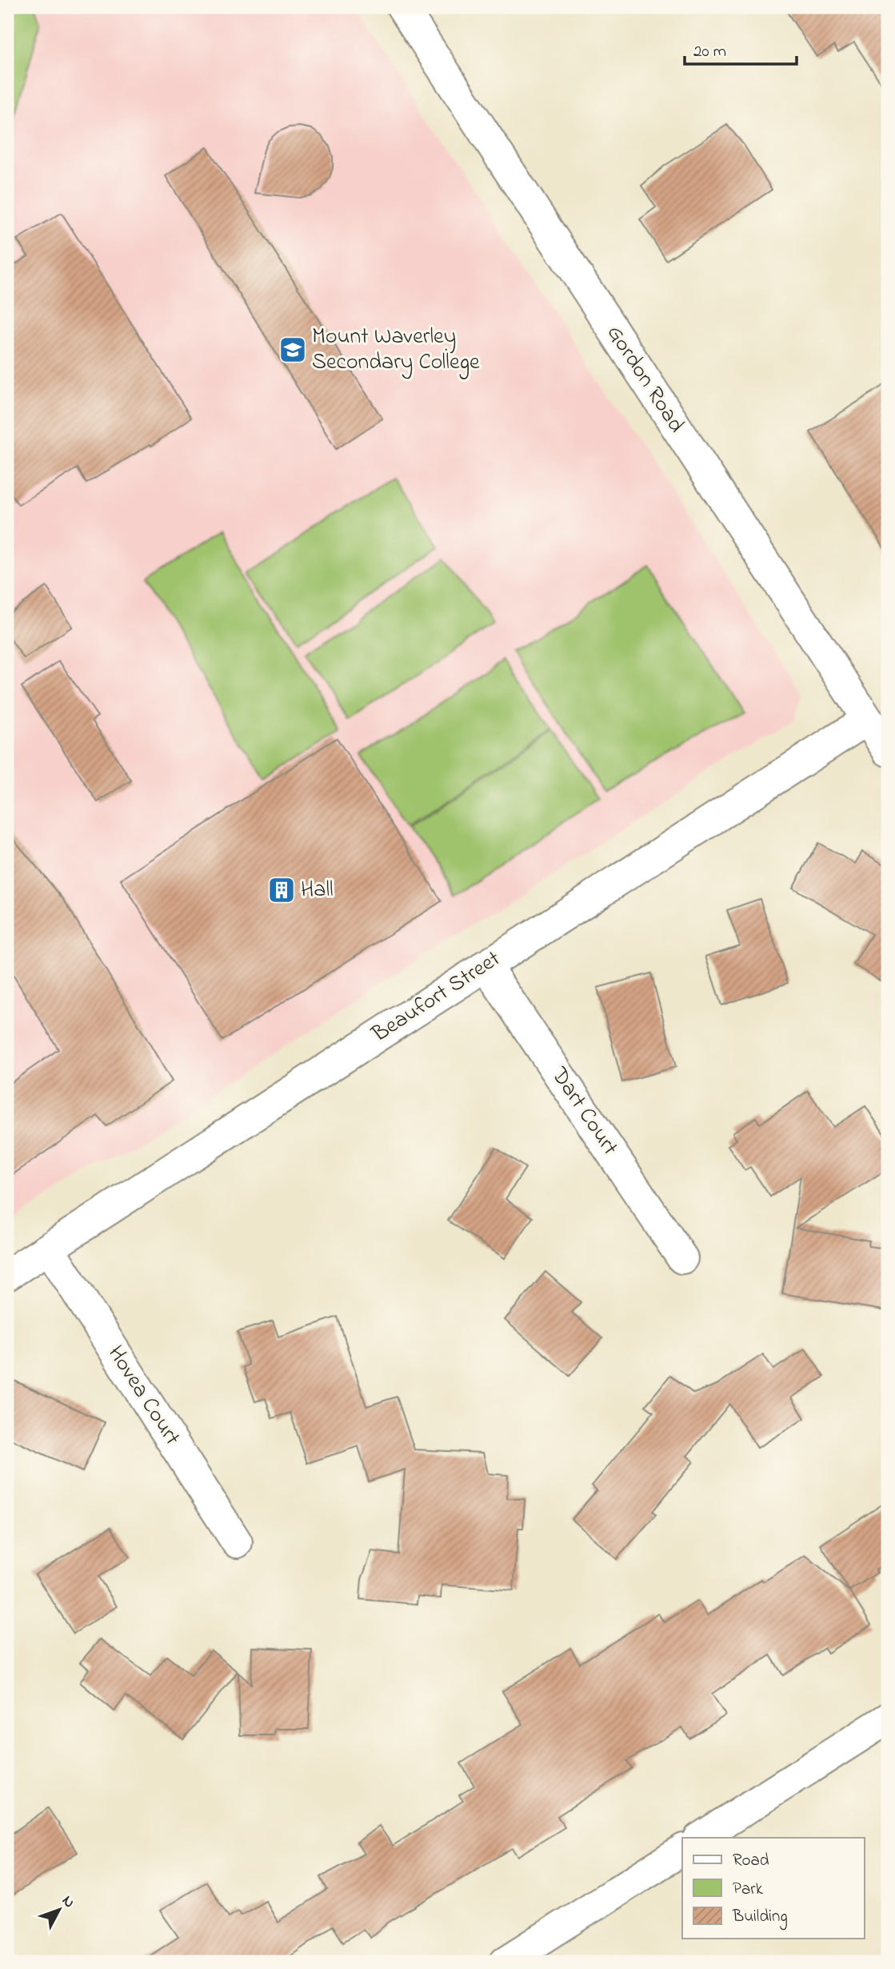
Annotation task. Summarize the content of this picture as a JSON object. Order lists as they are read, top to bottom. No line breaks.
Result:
{"streets":{"street":["Gordon Road","Beaufort Street","Dart Court","Hovea Court"]},"crossings":[["Gordon Road","Beaufort Street"],["Beaufort Street","Dart Court"],["Beaufort Street","Hovea Court"]],"places":{"school or university":["Mount Waverley Secondary College"],"building":["Hall"]},"legend":["Road","Park","Building"],"scale_bar":"20 m","north":"top right"}
